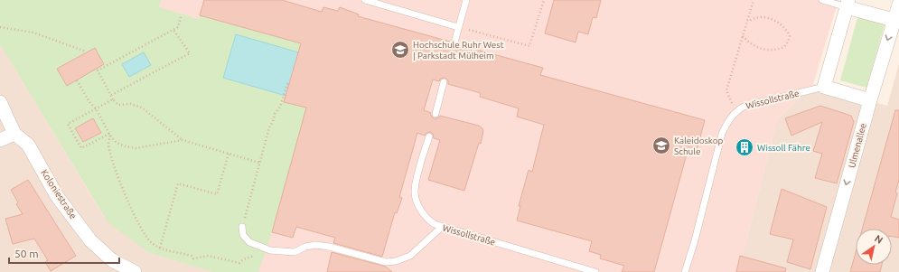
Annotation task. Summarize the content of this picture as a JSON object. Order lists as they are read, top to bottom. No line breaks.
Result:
{"streets":{"street":["Wissollstraße","Ulmenallee","Koloniestraße"]},"crossings":[["Wissollstraße","Ulmenallee"]],"places":{"school or university":["Hochschule Ruhr West | Parkstadt Mülheim","Kaleidoskop Schule"],"building":["Wissoll Fähre"]},"scale_bar":"50 m","north":"top right"}
